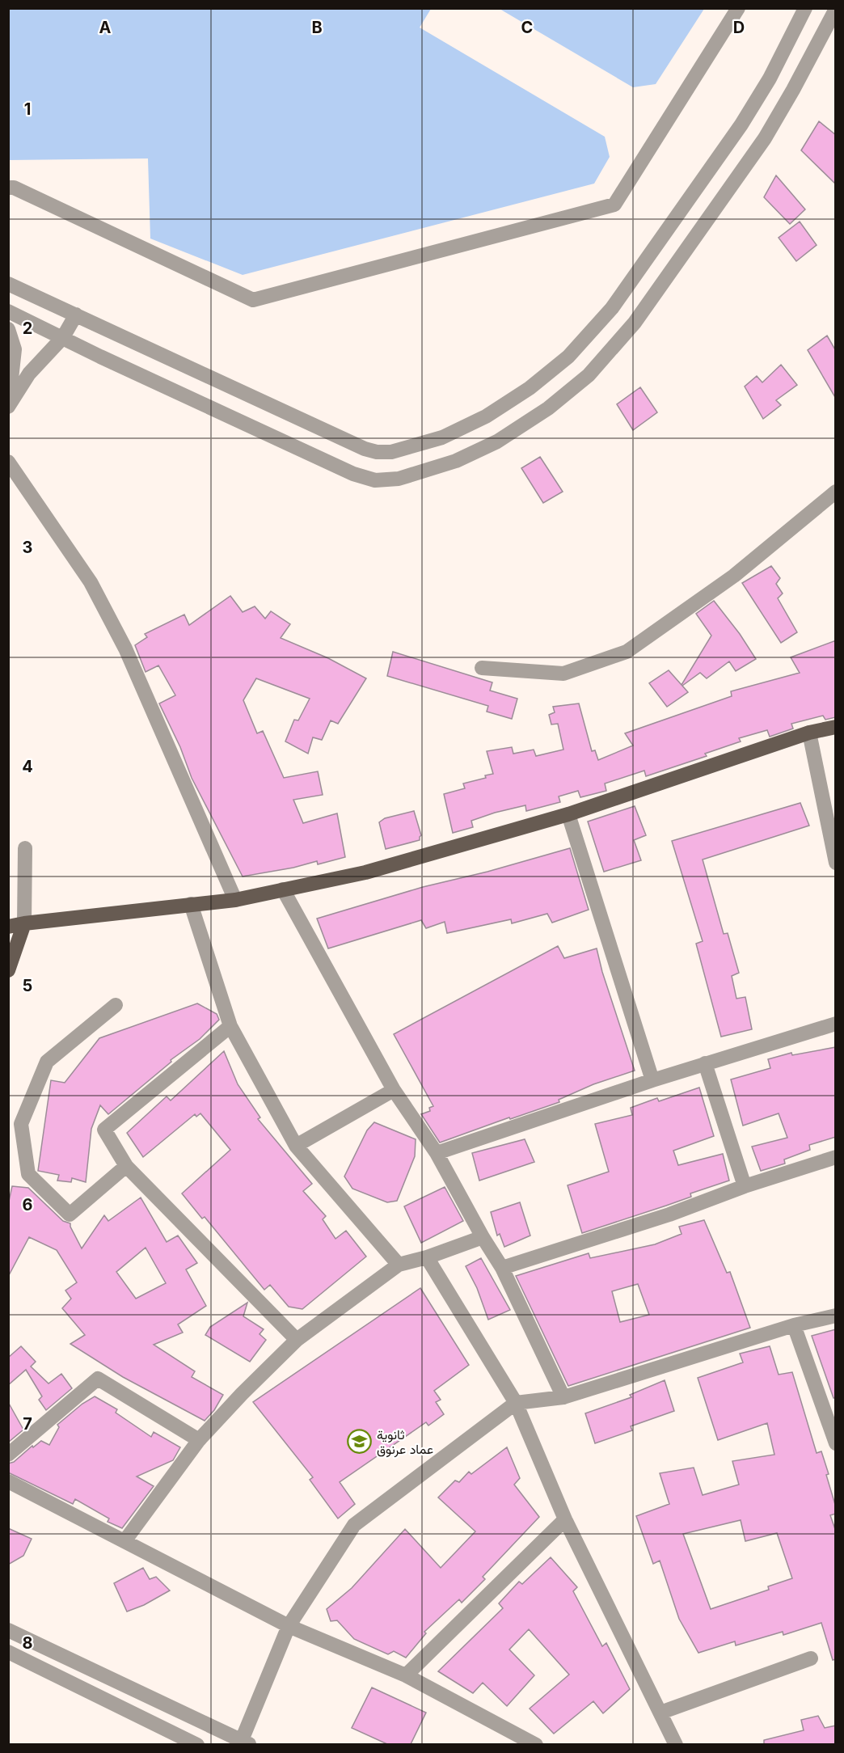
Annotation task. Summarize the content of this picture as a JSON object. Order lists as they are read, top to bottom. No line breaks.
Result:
{"places":{"school or university":["ثانوية عماد عرنوق"]},"grid":{"columns":["A","B","C","D"],"rows":["1","2","3","4","5","6","7","8"]}}
